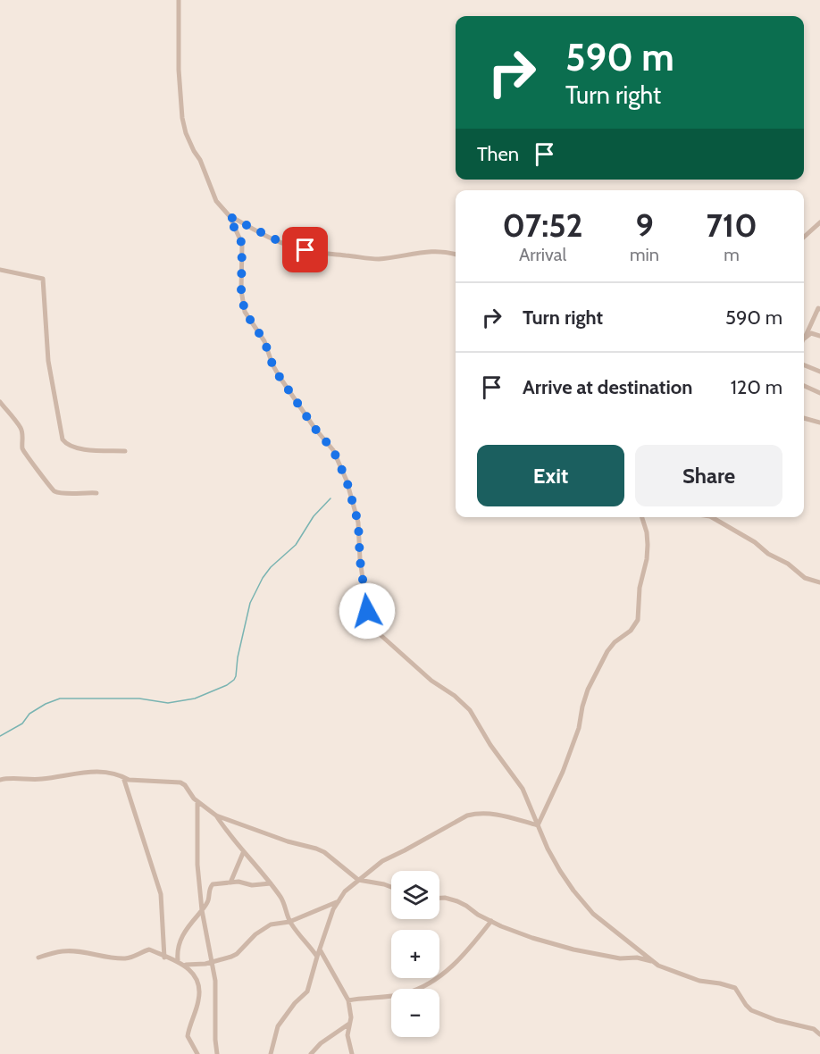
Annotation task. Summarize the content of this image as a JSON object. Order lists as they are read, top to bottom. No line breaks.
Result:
{"page":{"turn":["590 m","Turn right"],"then":"Then","eta":["07:52","Arrival","9","min","710","m"],"list":[{"name":"Turn right","value":"590 m"},{"name":"Arrive at destination","value":"120 m"}],"buttons":["Exit","Share"],"map_buttons":["+","−"]}}
